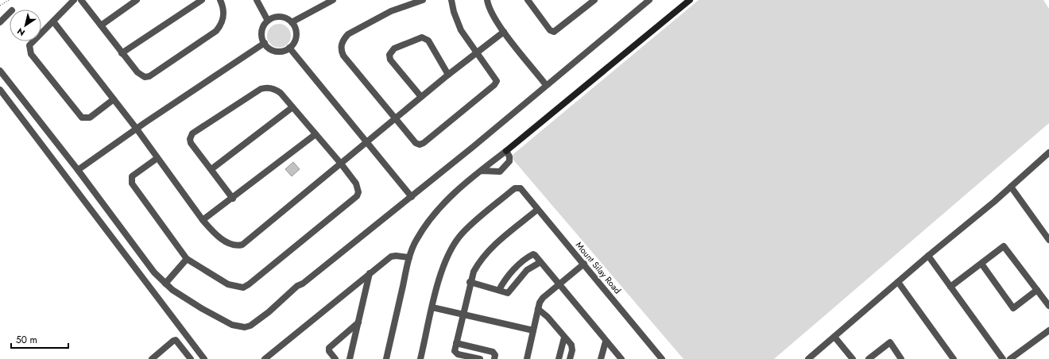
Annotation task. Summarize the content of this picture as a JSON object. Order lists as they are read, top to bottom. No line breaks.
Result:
{"streets":{"street":["Mount Silay Road"]},"scale_bar":"50 m","north":"bottom left"}
